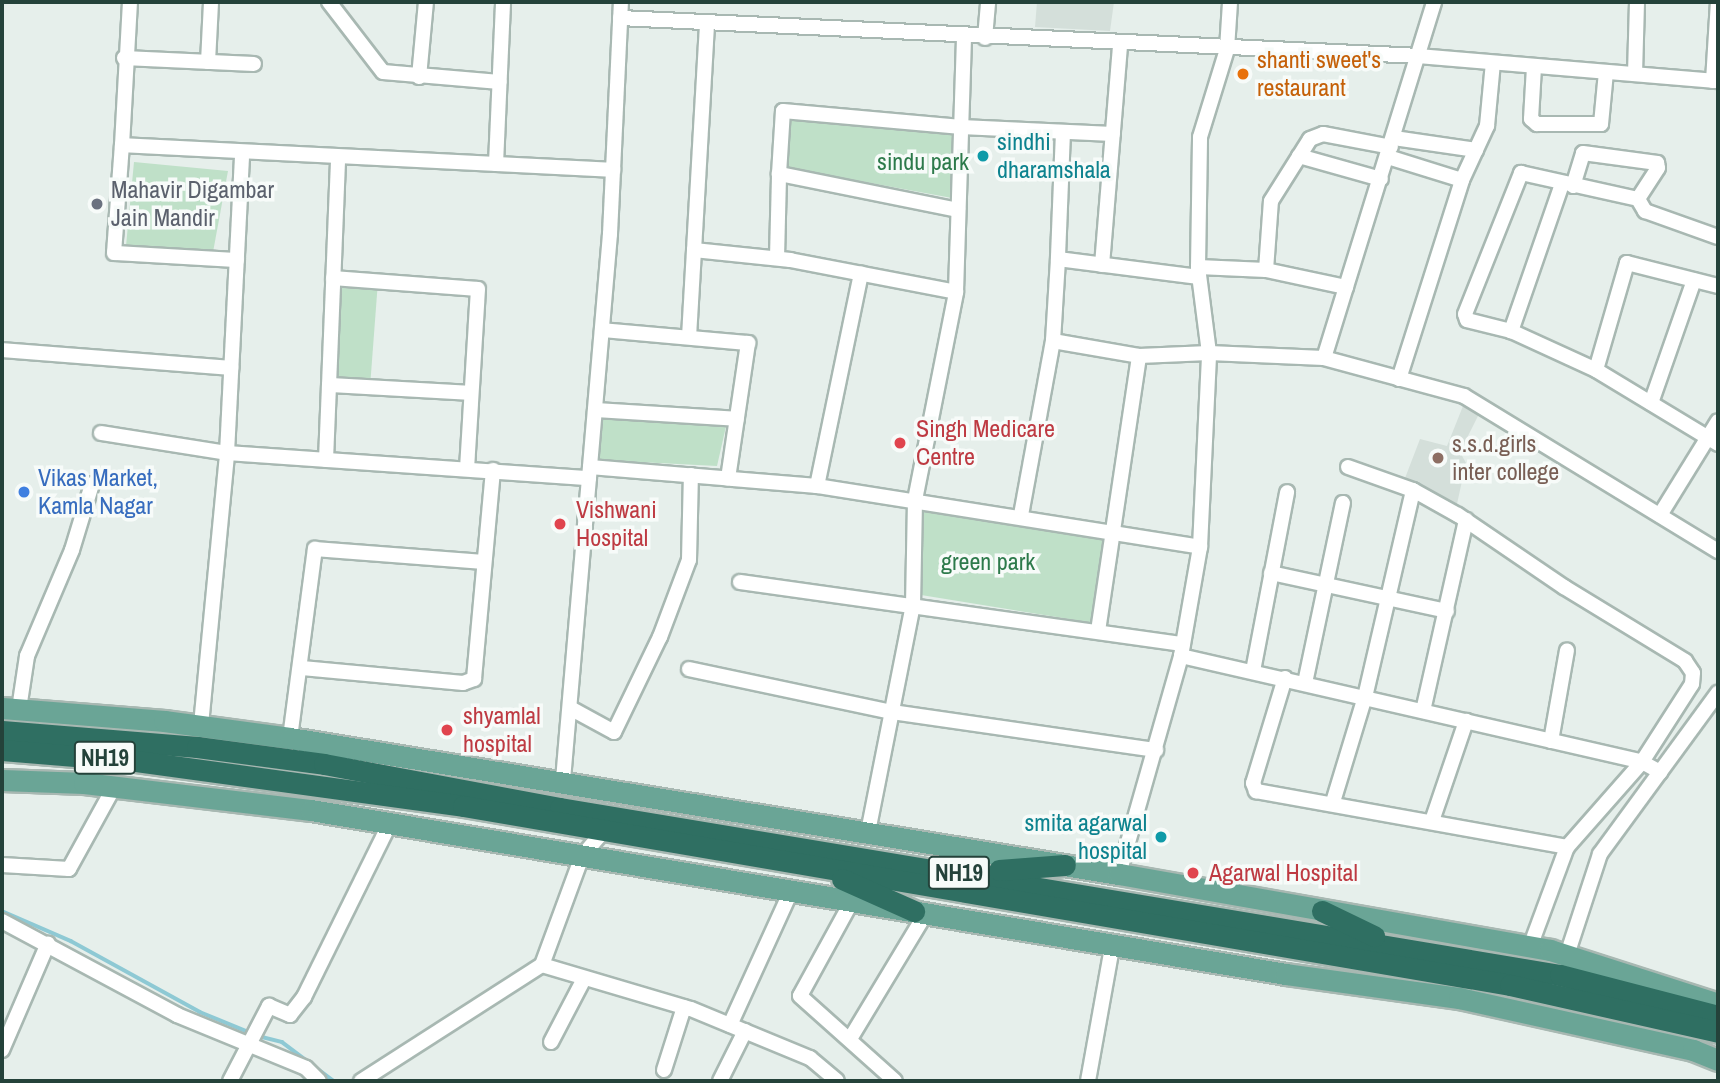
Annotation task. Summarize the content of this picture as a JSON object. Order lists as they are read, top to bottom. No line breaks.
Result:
{"streets":{"highway":["NH19"]},"parks":["sindu park","green park"],"places":["shanti sweet's restaurant","sindhi dharamshala","Mahavir Digambar Jain Mandir","Singh Medicare Centre","s.s.d.girls inter college","Vikas Market, Kamla Nagar","Vishwani Hospital","shyamlal hospital","smita agarwal hospital","Agarwal Hospital"]}
